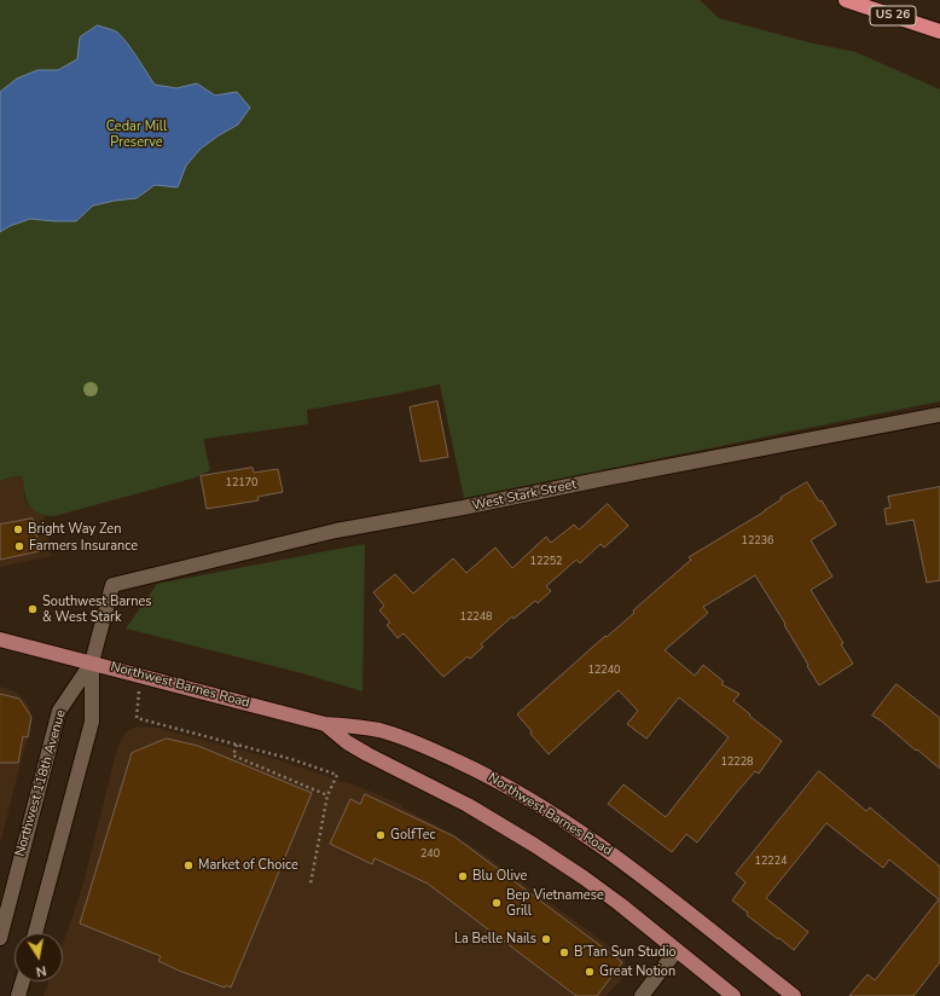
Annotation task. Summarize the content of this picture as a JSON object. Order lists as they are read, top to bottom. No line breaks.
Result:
{"streets":{"highway":["US 26"],"main road":["Northwest Barnes Road"],"street":["West Stark Street","Northwest 118th Avenue"]},"crossings":[["West Stark Street","Northwest Barnes Road"],["West Stark Street","Northwest 118th Avenue"],["Northwest Barnes Road","Northwest 118th Avenue"]],"parks":["Cedar Mill Preserve"],"places":["Bright Way Zen","Farmers Insurance","Southwest Barnes & West Stark","GolfTec","Market of Choice","Blu Olive","Bep Vietnamese Grill","La Belle Nails","B’Tan Sun Studio","Great Notion"],"house_numbers":["12170","12236","12252","12248","12240","12228","240","12224"],"north":"bottom"}
